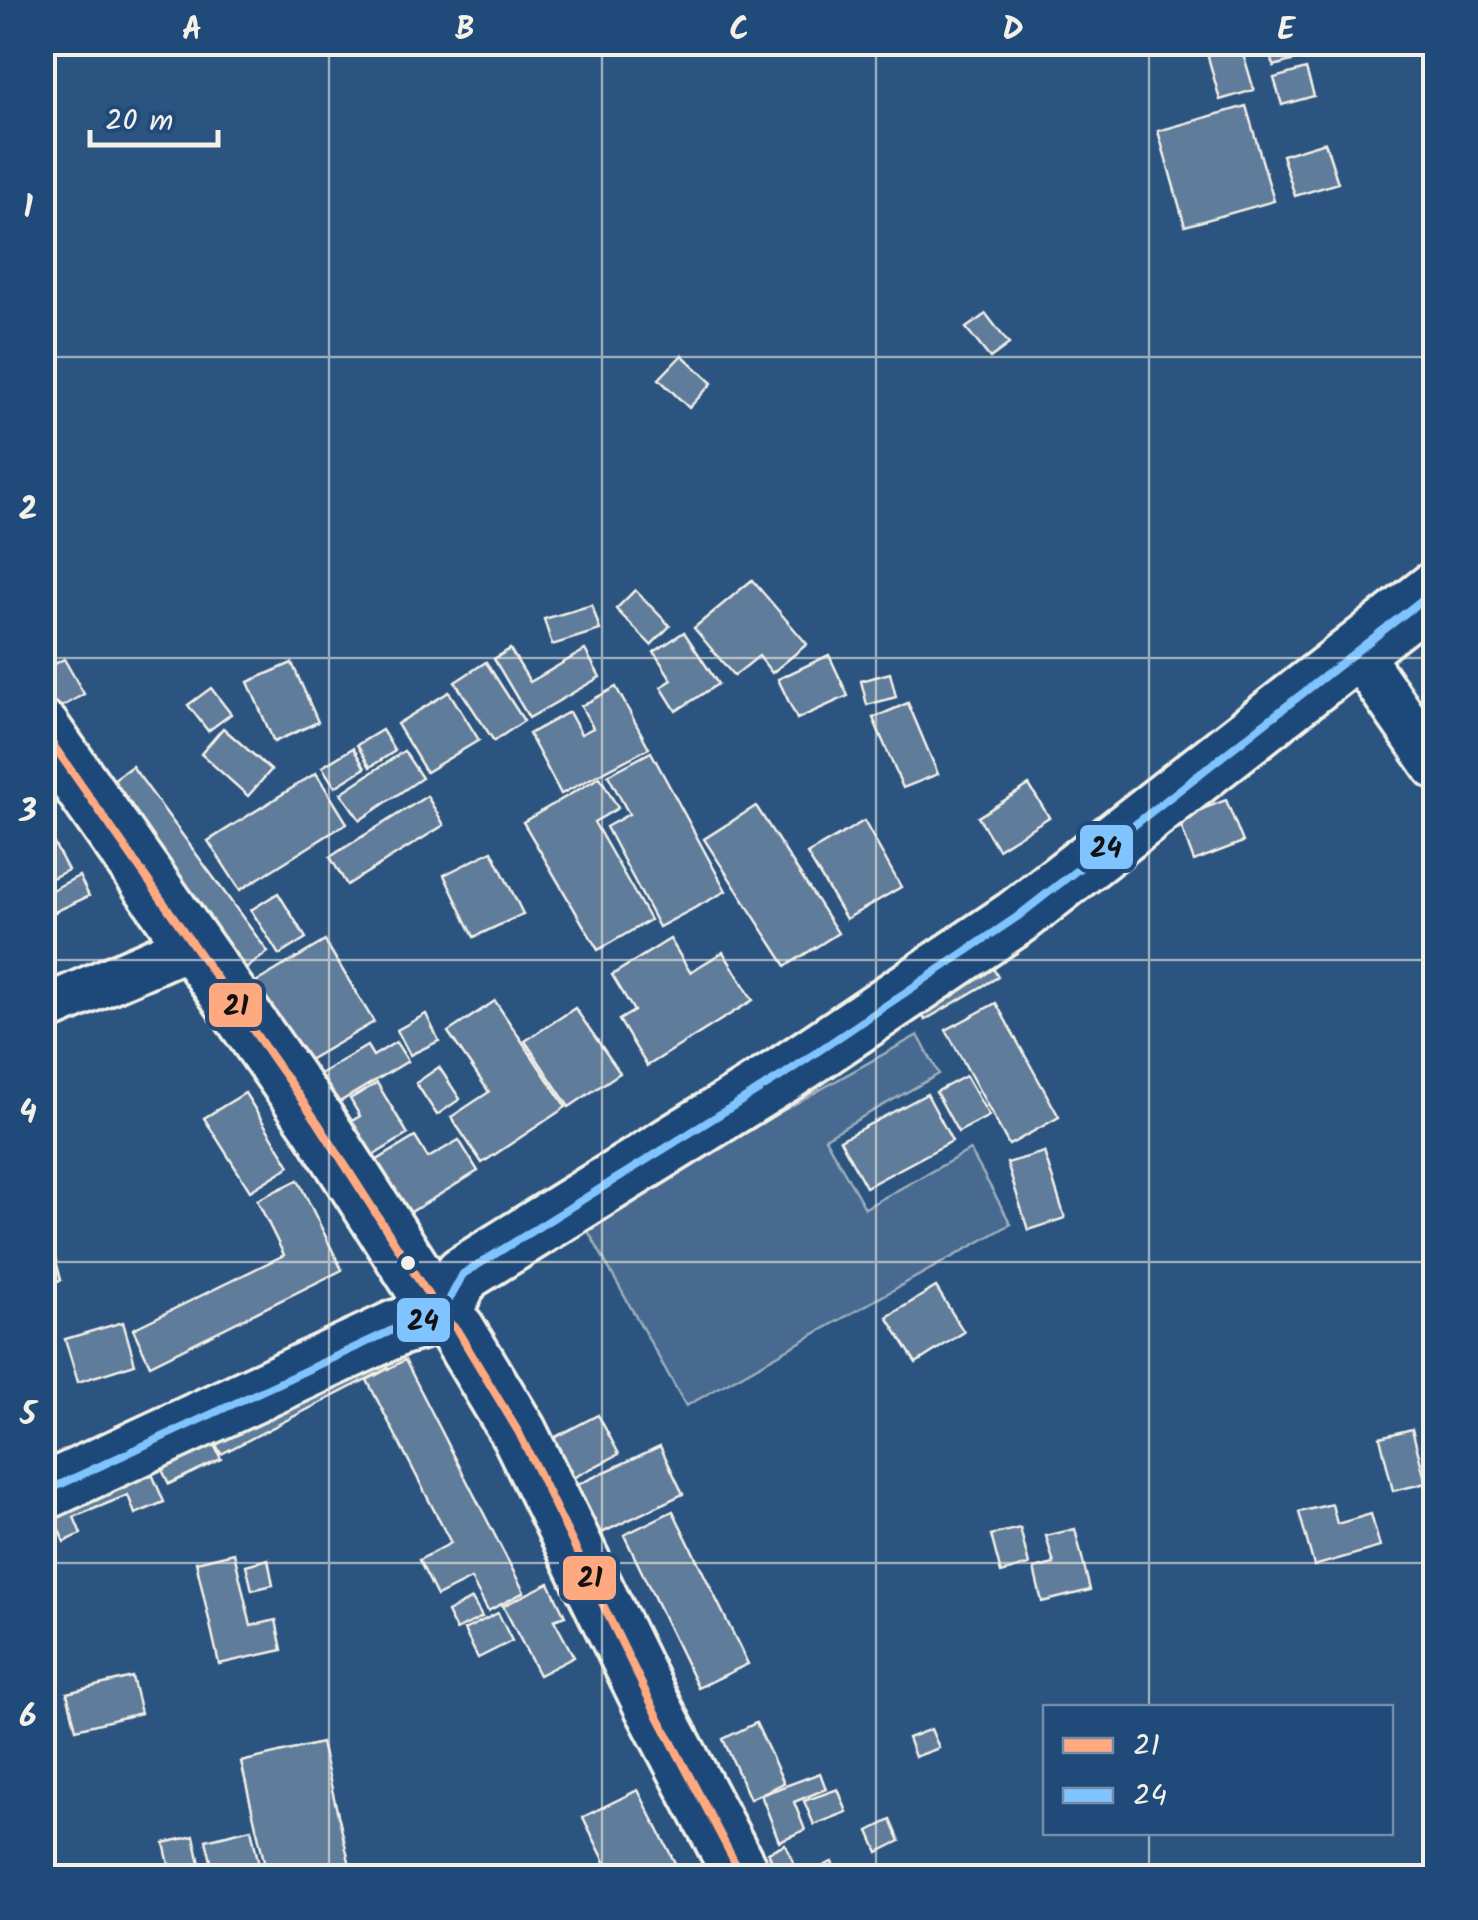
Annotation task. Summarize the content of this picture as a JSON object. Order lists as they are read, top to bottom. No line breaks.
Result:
{"lines":["transit line 24","transit line 21"],"legend":["21","24"],"scale_bar":"20 m","grid":{"columns":["A","B","C","D","E"],"rows":["1","2","3","4","5","6"]}}
